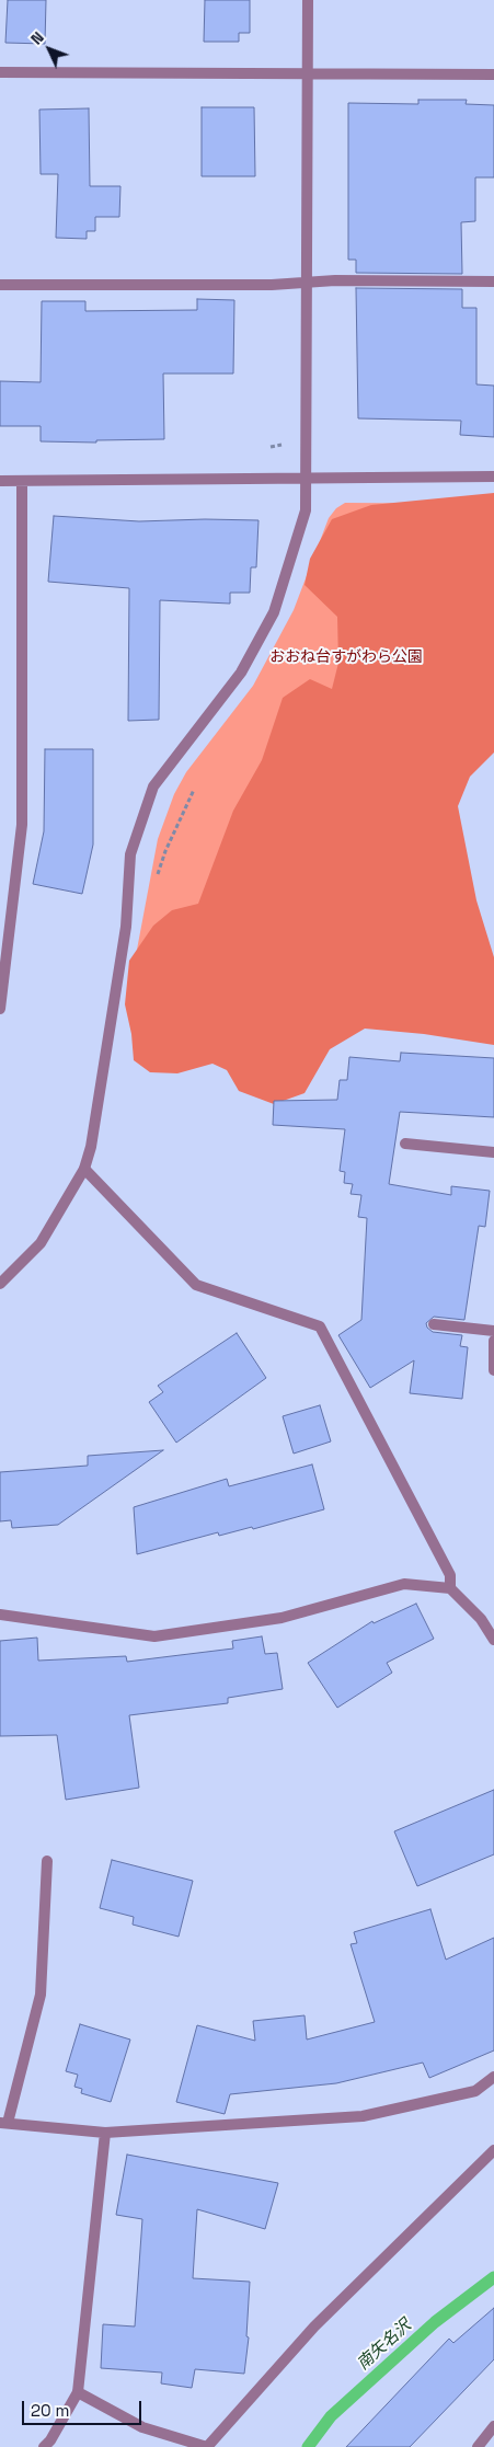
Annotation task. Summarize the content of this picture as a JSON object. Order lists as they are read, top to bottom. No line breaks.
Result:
{"water":["南矢名沢"],"parks":["おおね台すがわら公園"],"scale_bar":"20 m","north":"top left"}
